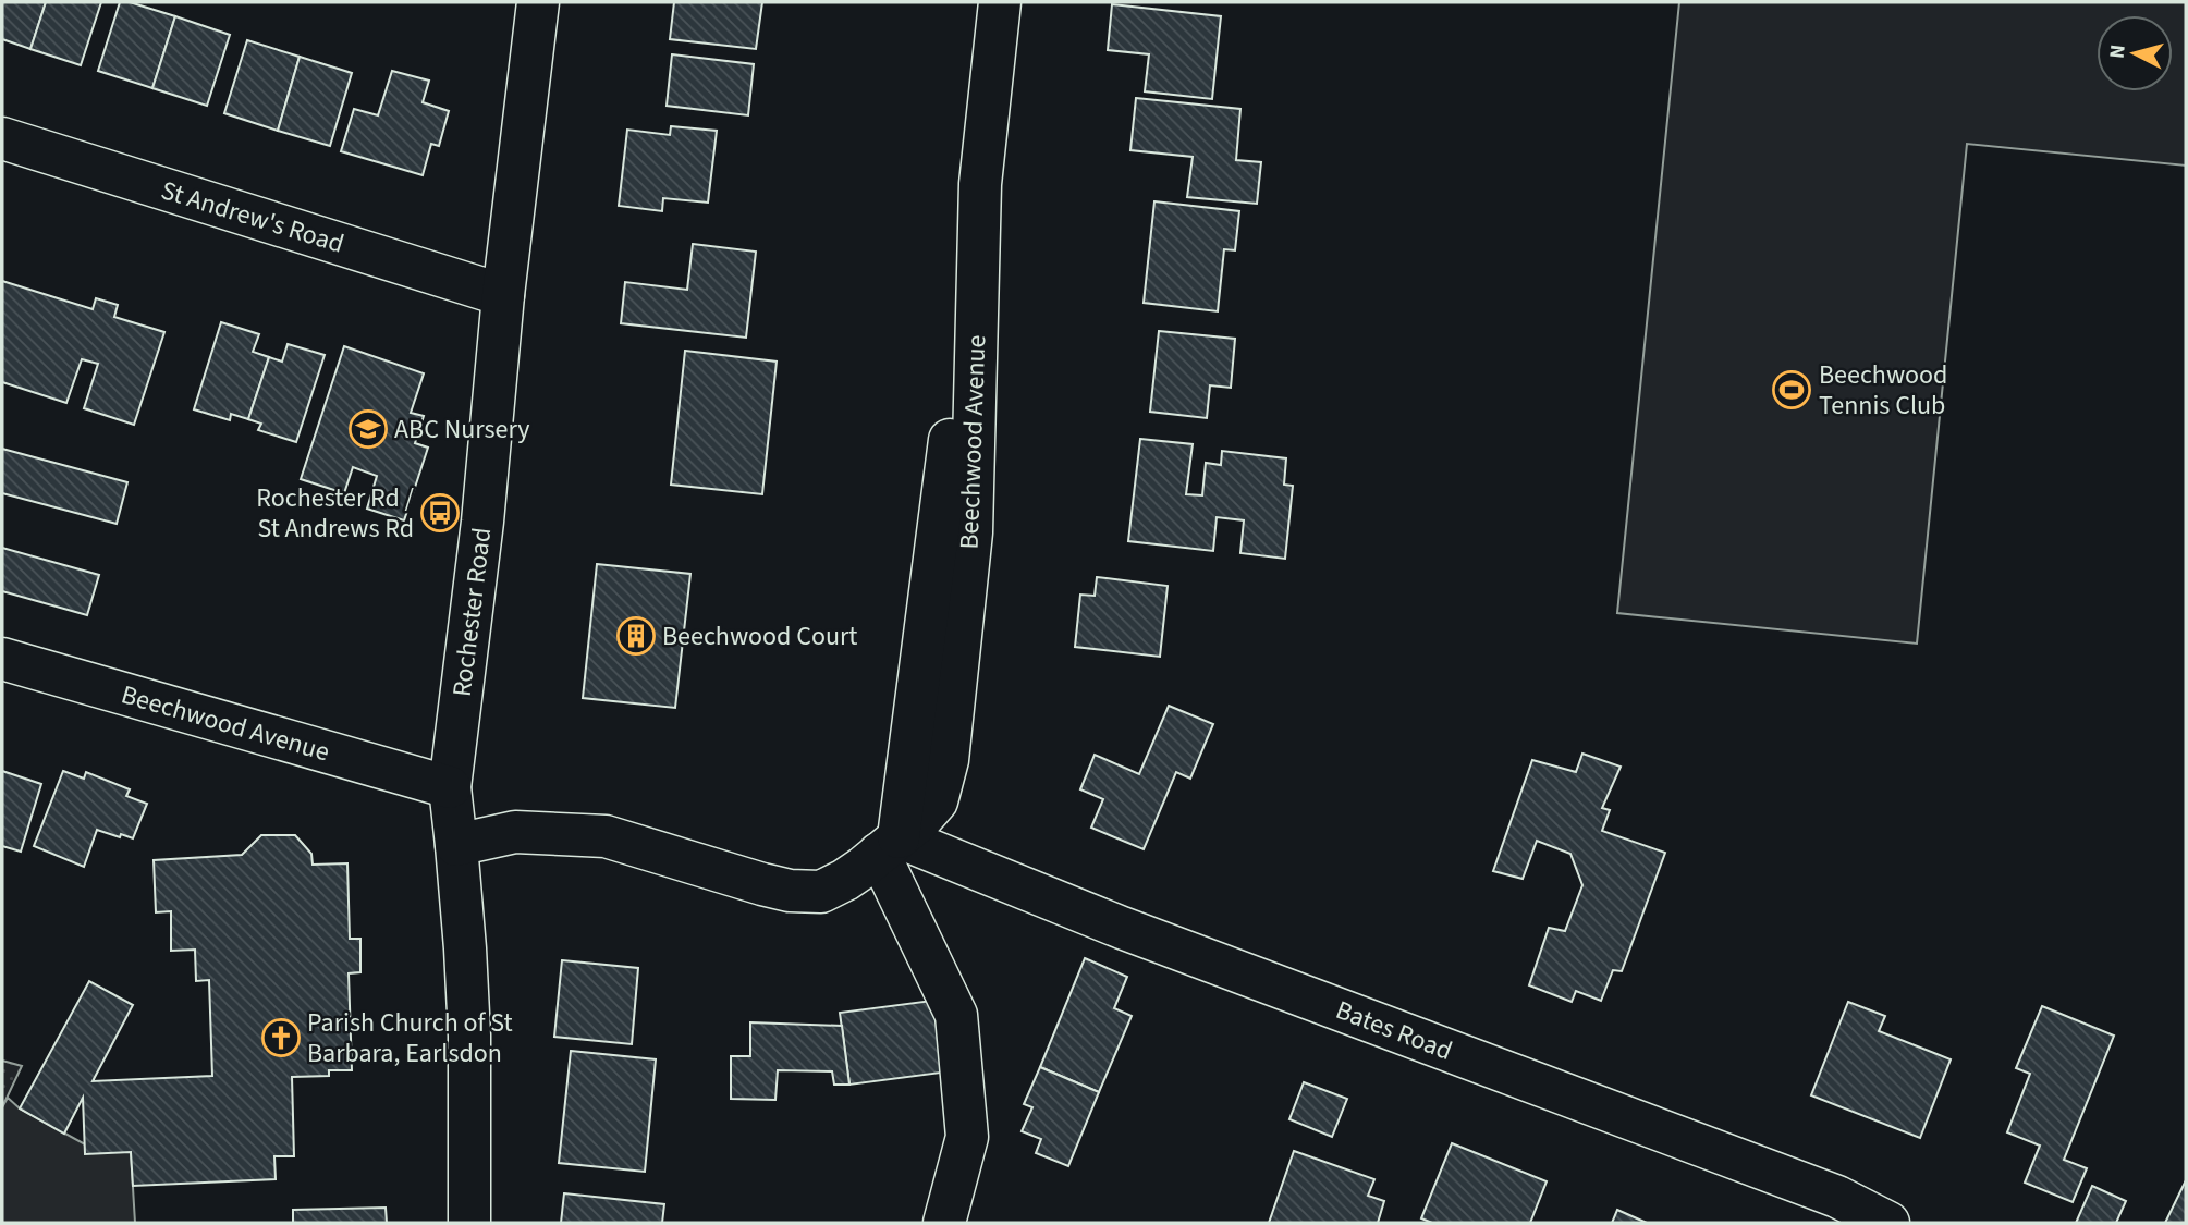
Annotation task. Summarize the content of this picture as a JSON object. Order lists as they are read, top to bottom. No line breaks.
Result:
{"streets":{"street":["St Andrew's Road","Beechwood Avenue","Rochester Road","Bates Road"]},"crossings":[["St Andrew's Road","Rochester Road"],["Beechwood Avenue","Rochester Road"]],"places":{"sports":["Beechwood Tennis Club"],"school or university":["ABC Nursery"],"bus stop":["Rochester Rd / St Andrews Rd"],"building":["Beechwood Court"],"church":["Parish Church of St Barbara, Earlsdon"]},"north":"left"}
